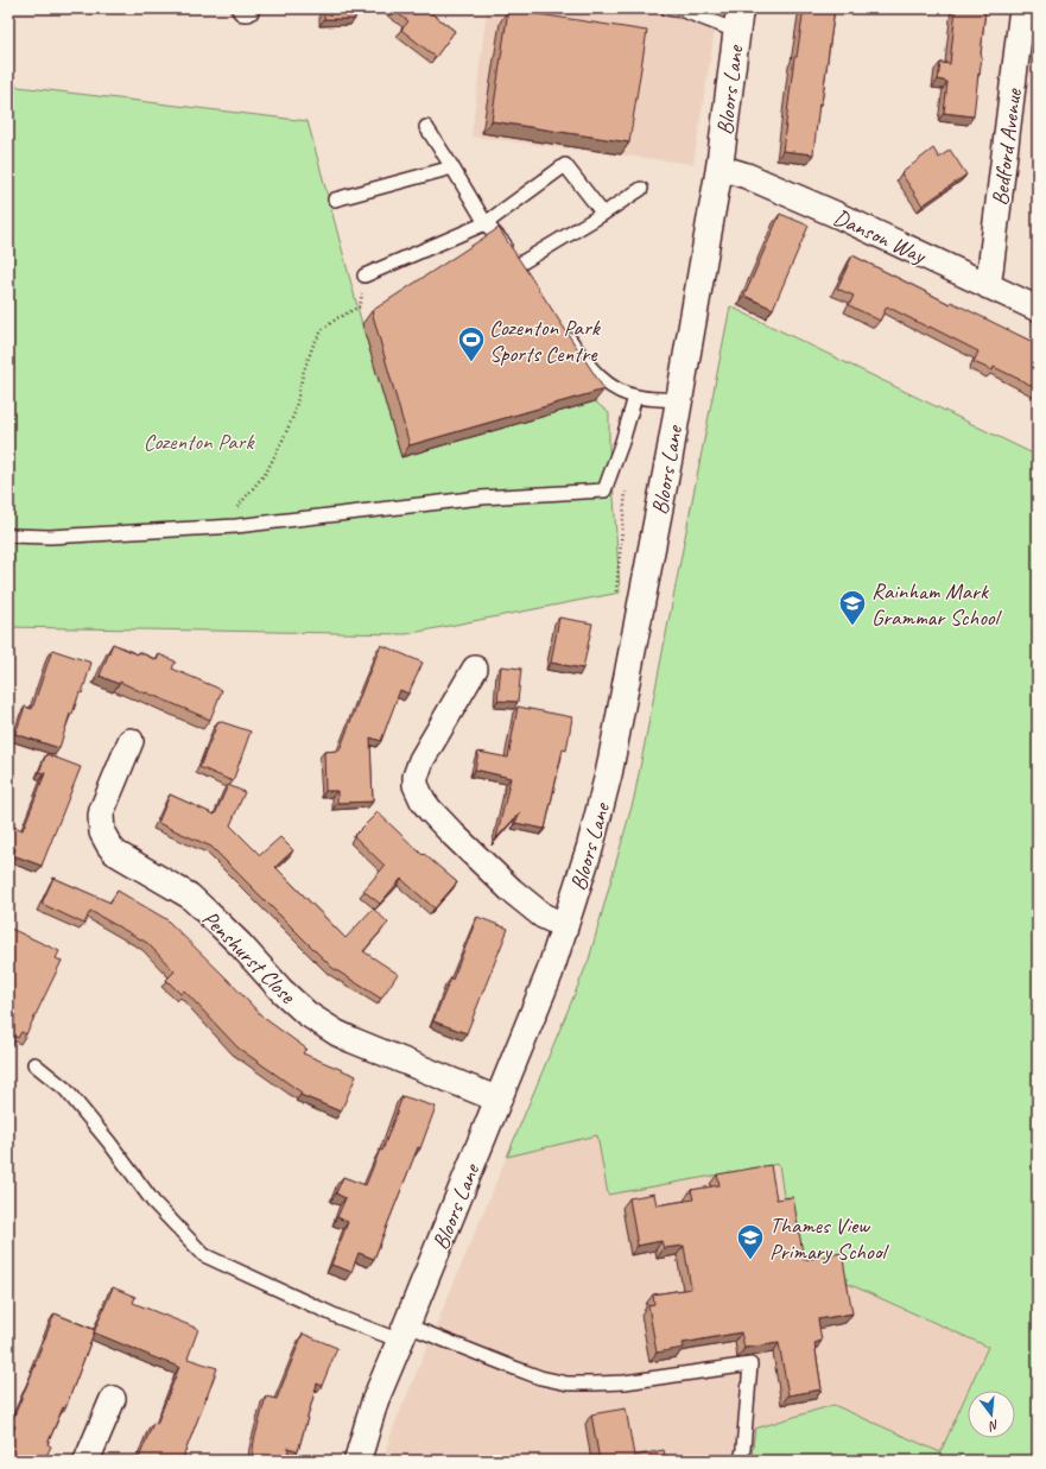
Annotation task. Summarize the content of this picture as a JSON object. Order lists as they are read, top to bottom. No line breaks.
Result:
{"streets":{"street":["Bloors Lane","Bedford Avenue","Danson Way","Penshurst Close"]},"crossings":[["Bloors Lane","Danson Way"],["Bloors Lane","Penshurst Close"],["Bedford Avenue","Danson Way"]],"parks":["Cozenton Park"],"places":{"sports":["Cozenton Park Sports Centre"],"school or university":["Rainham Mark Grammar School","Thames View Primary School"]},"north":"bottom"}
